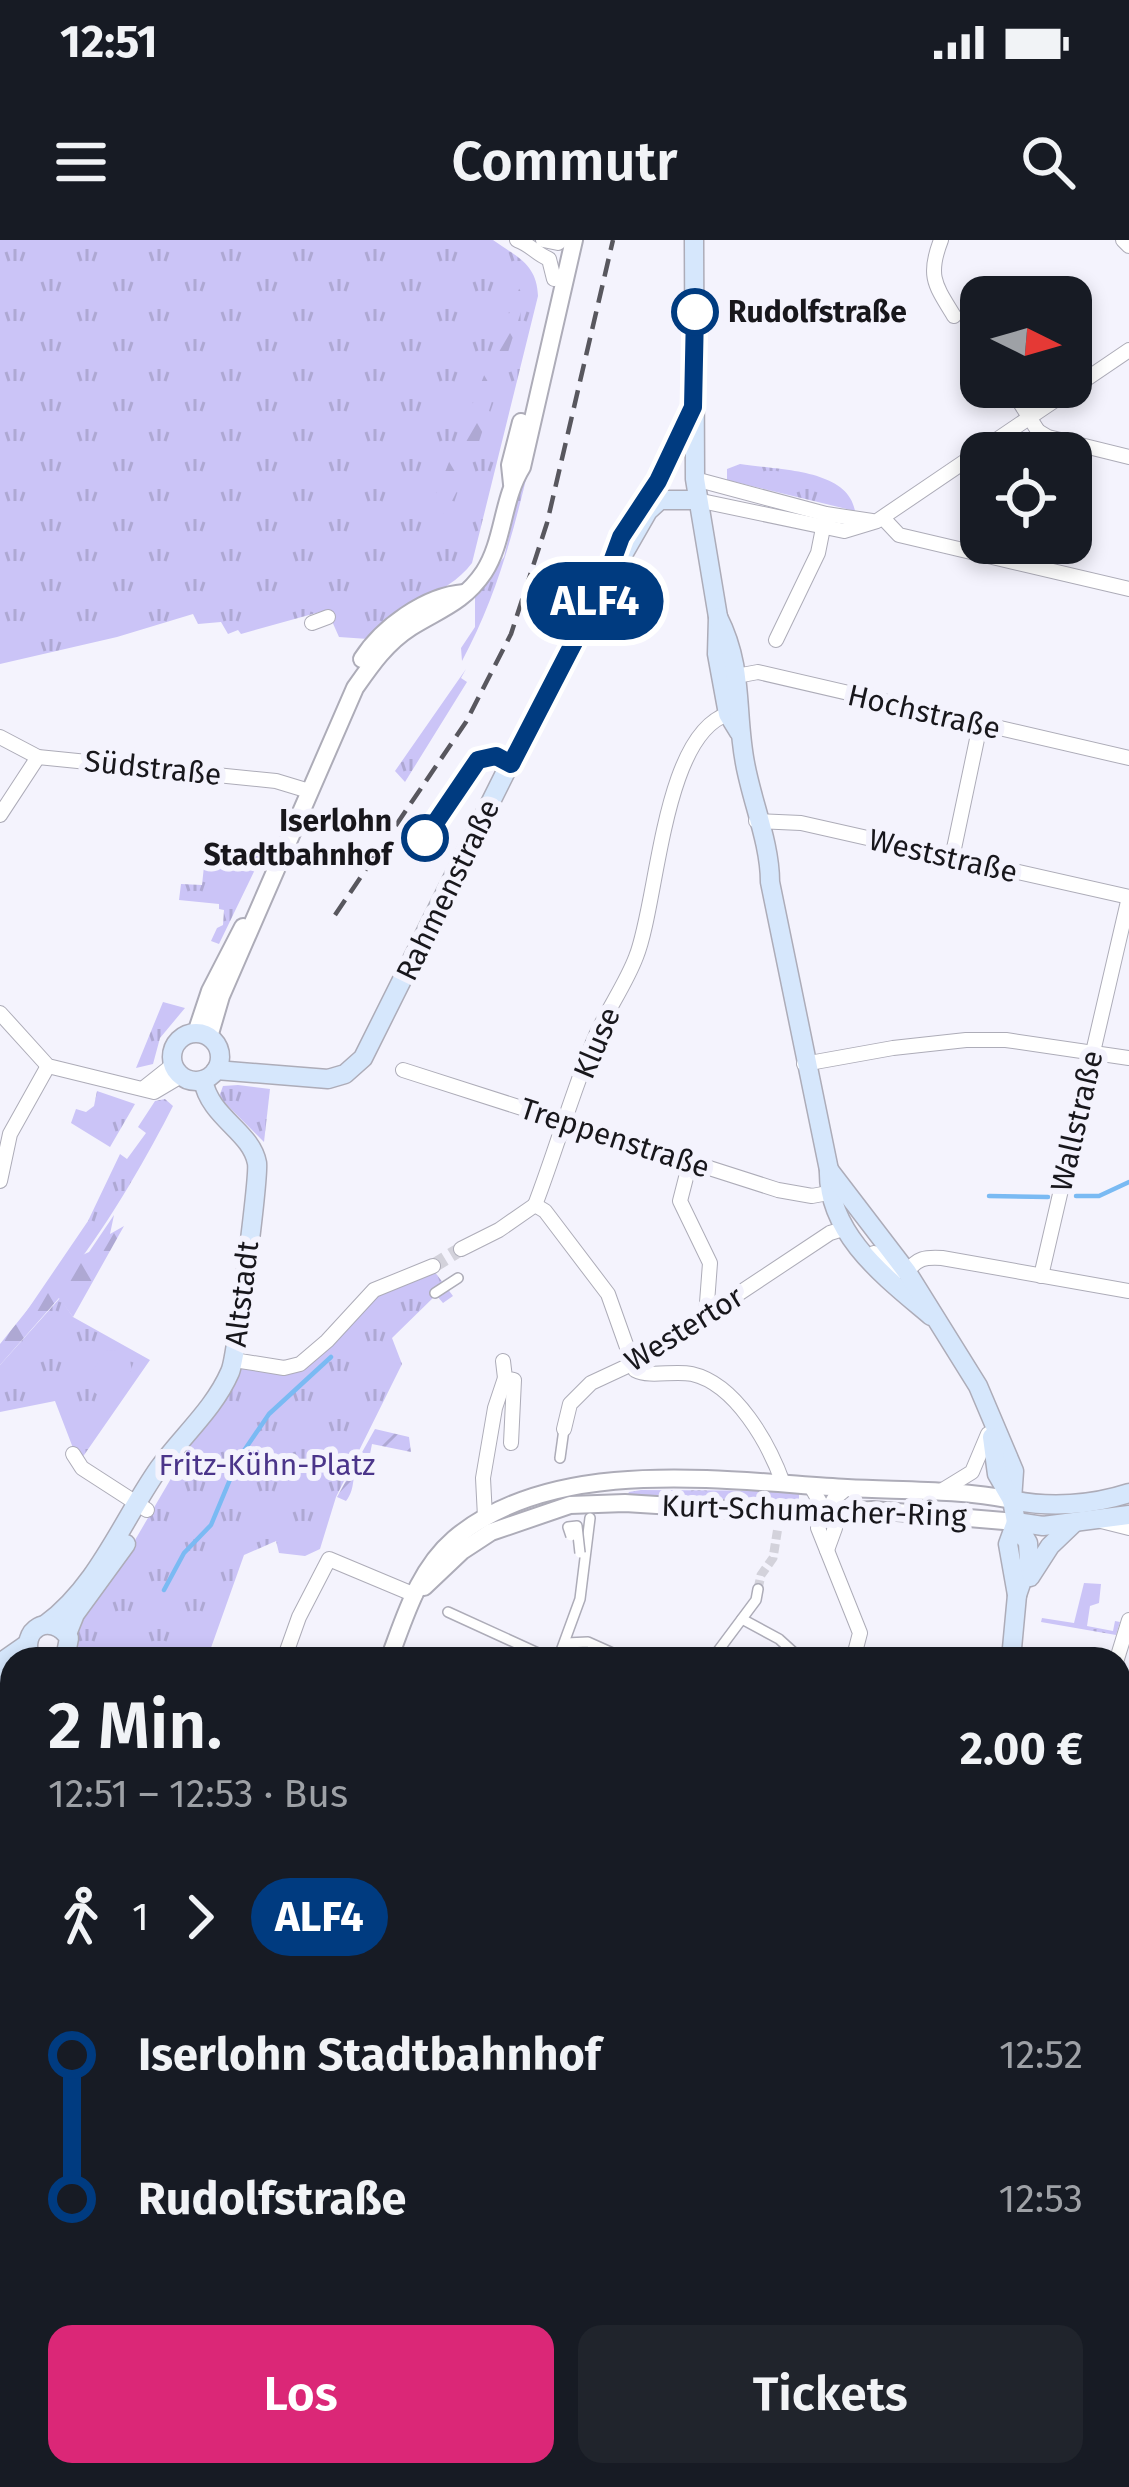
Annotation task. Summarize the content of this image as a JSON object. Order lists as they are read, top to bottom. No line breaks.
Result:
{"streets":{"main road":["Rahmenstraße","Altstadt"],"street":["Hochstraße","Südstraße","Weststraße","Kluse","Wallstraße","Treppenstraße","Westertor","Kurt-Schumacher-Ring"]},"crossings":[["Weststraße","Wallstraße"],["Rahmenstraße","Altstadt"],["Kluse","Treppenstraße"]],"parks":["Fritz-Kühn-Platz"],"places":["Rudolfstraße","Iserlohn Stadtbahnhof"],"lines":["bus line ALF4"],"north":"right","page":{"status":"12:51","header":"Commutr","on_map":"ALF4","heading":["2 Min.","12:51 – 12:53 · Bus","2.00 €"],"legs":["1","ALF4"],"list":[{"name":"Iserlohn Stadtbahnhof","value":"12:52"},{"name":"Rudolfstraße","value":"12:53"}],"buttons":["Los","Tickets"]}}
